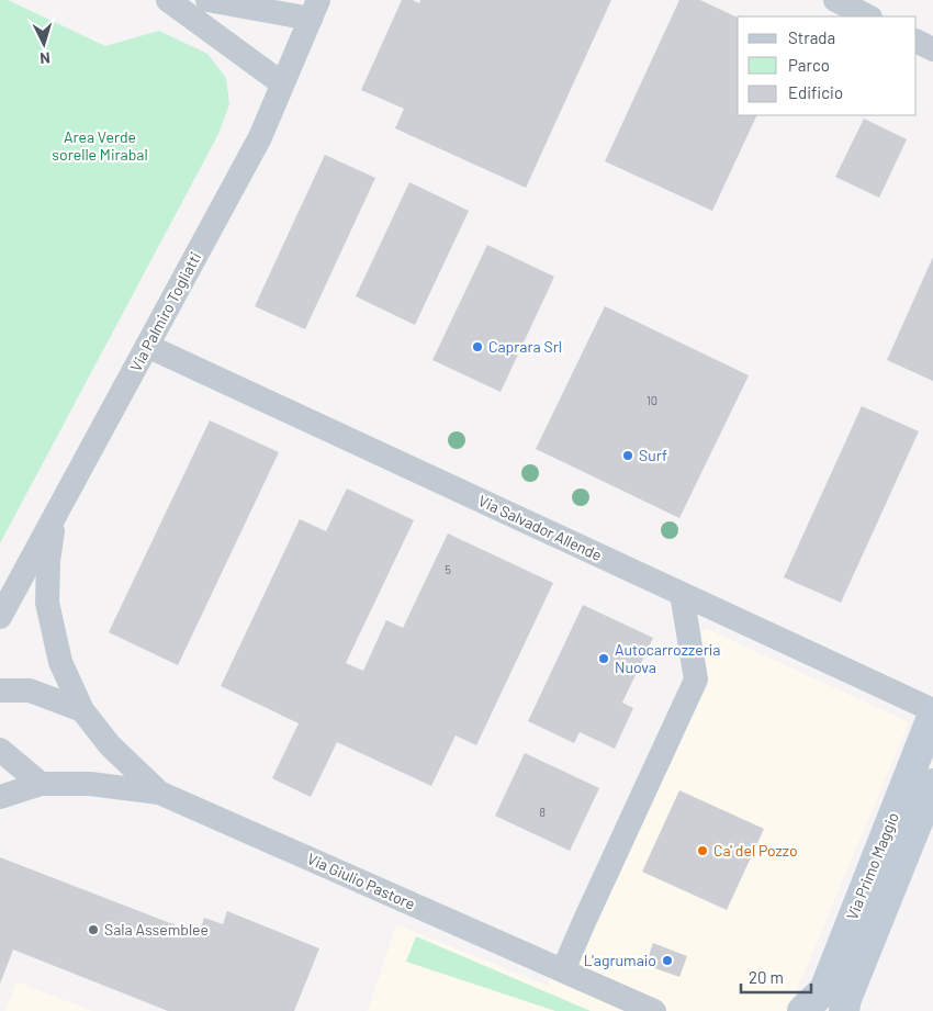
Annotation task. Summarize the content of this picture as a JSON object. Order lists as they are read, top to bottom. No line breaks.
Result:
{"streets":{"street":["Via Palmiro Togliatti","Via Salvador Allende","Via Primo Maggio","Via Giulio Pastore"]},"crossings":[["Via Palmiro Togliatti","Via Salvador Allende"],["Via Palmiro Togliatti","Via Giulio Pastore"],["Via Salvador Allende","Via Primo Maggio"]],"parks":["Area Verde sorelle Mirabal"],"places":["Caprara Srl","Surf","Autocarrozzeria Nuova","Ca' del Pozzo","Sala Assemblee","L'agrumaio"],"house_numbers":["10","5","8"],"legend":["Strada","Parco","Edificio"],"scale_bar":"20 m","north":"bottom"}
